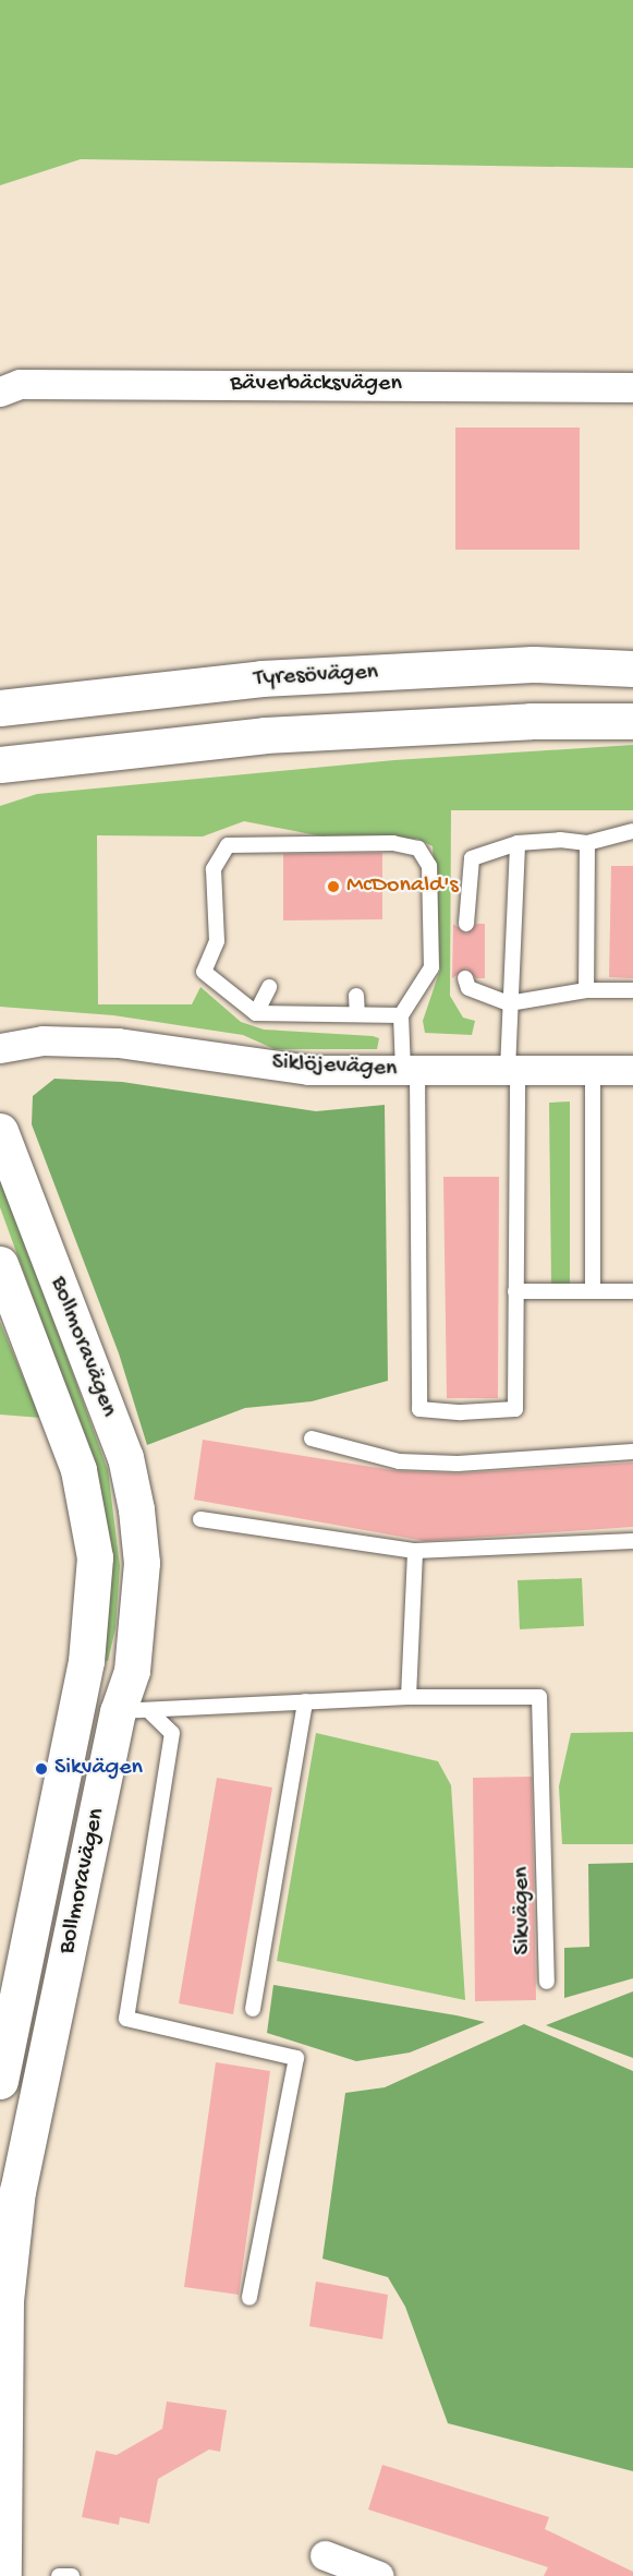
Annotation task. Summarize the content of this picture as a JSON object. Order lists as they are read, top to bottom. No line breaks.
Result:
{"streets":{"street":["Bäverbäcksvägen","Tyresövägen","Siklöjevägen","Bollmoravägen"],"lane":["Sikvägen"]},"crossings":[["Bollmoravägen","Sikvägen"]],"places":["McDonald's","Sikvägen"]}
